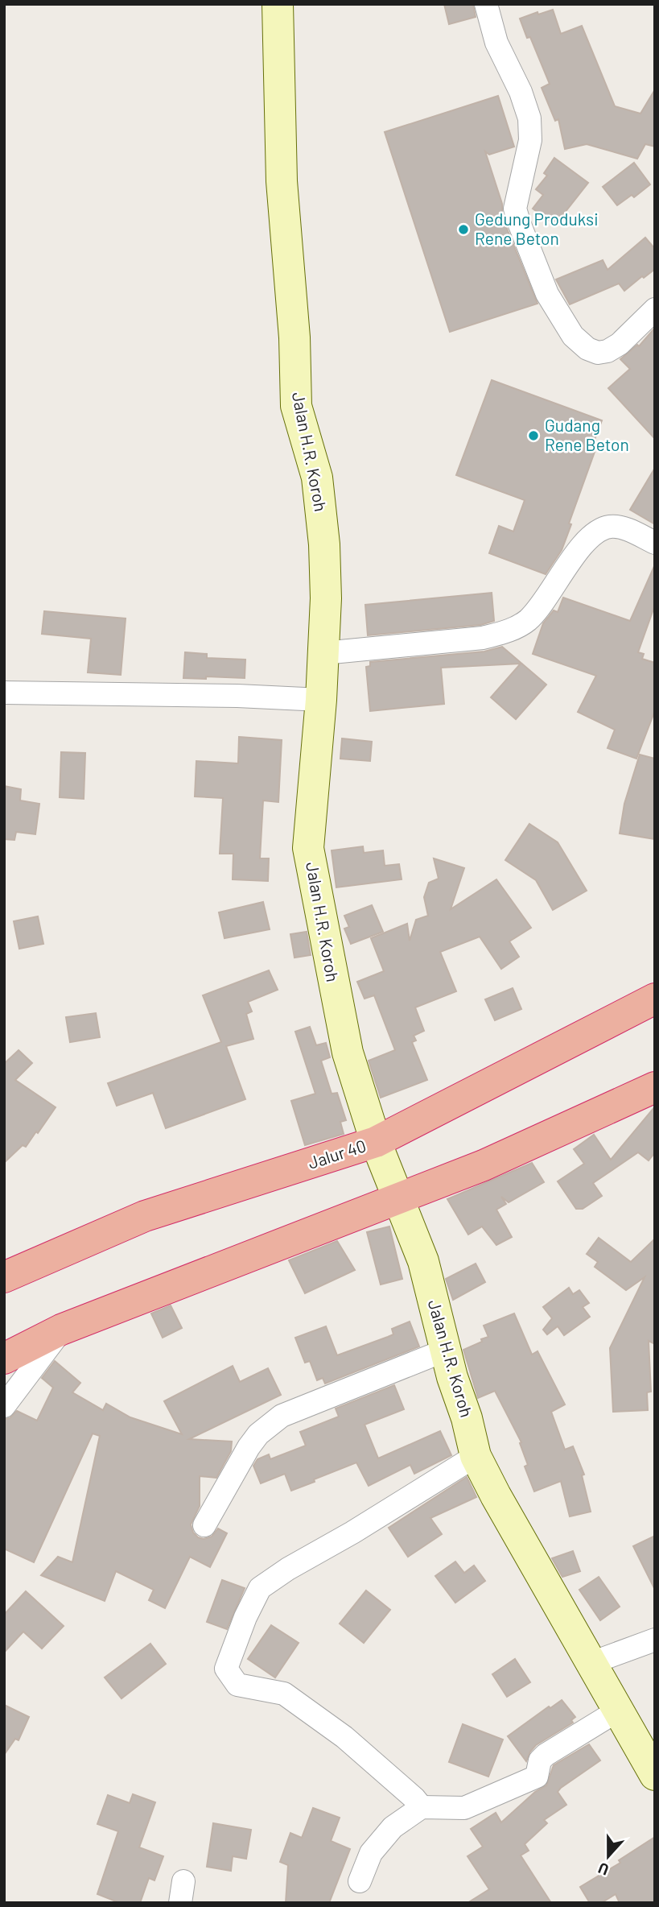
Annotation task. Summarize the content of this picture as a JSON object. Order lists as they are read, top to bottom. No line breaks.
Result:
{"streets":{"highway":["Jalur 40"],"main road":["Jalan H.R. Koroh"]},"crossings":[["Jalan H.R. Koroh","Jalur 40"]],"places":["Gedung Produksi Rene Beton","Gudang Rene Beton"],"north":"bottom"}
